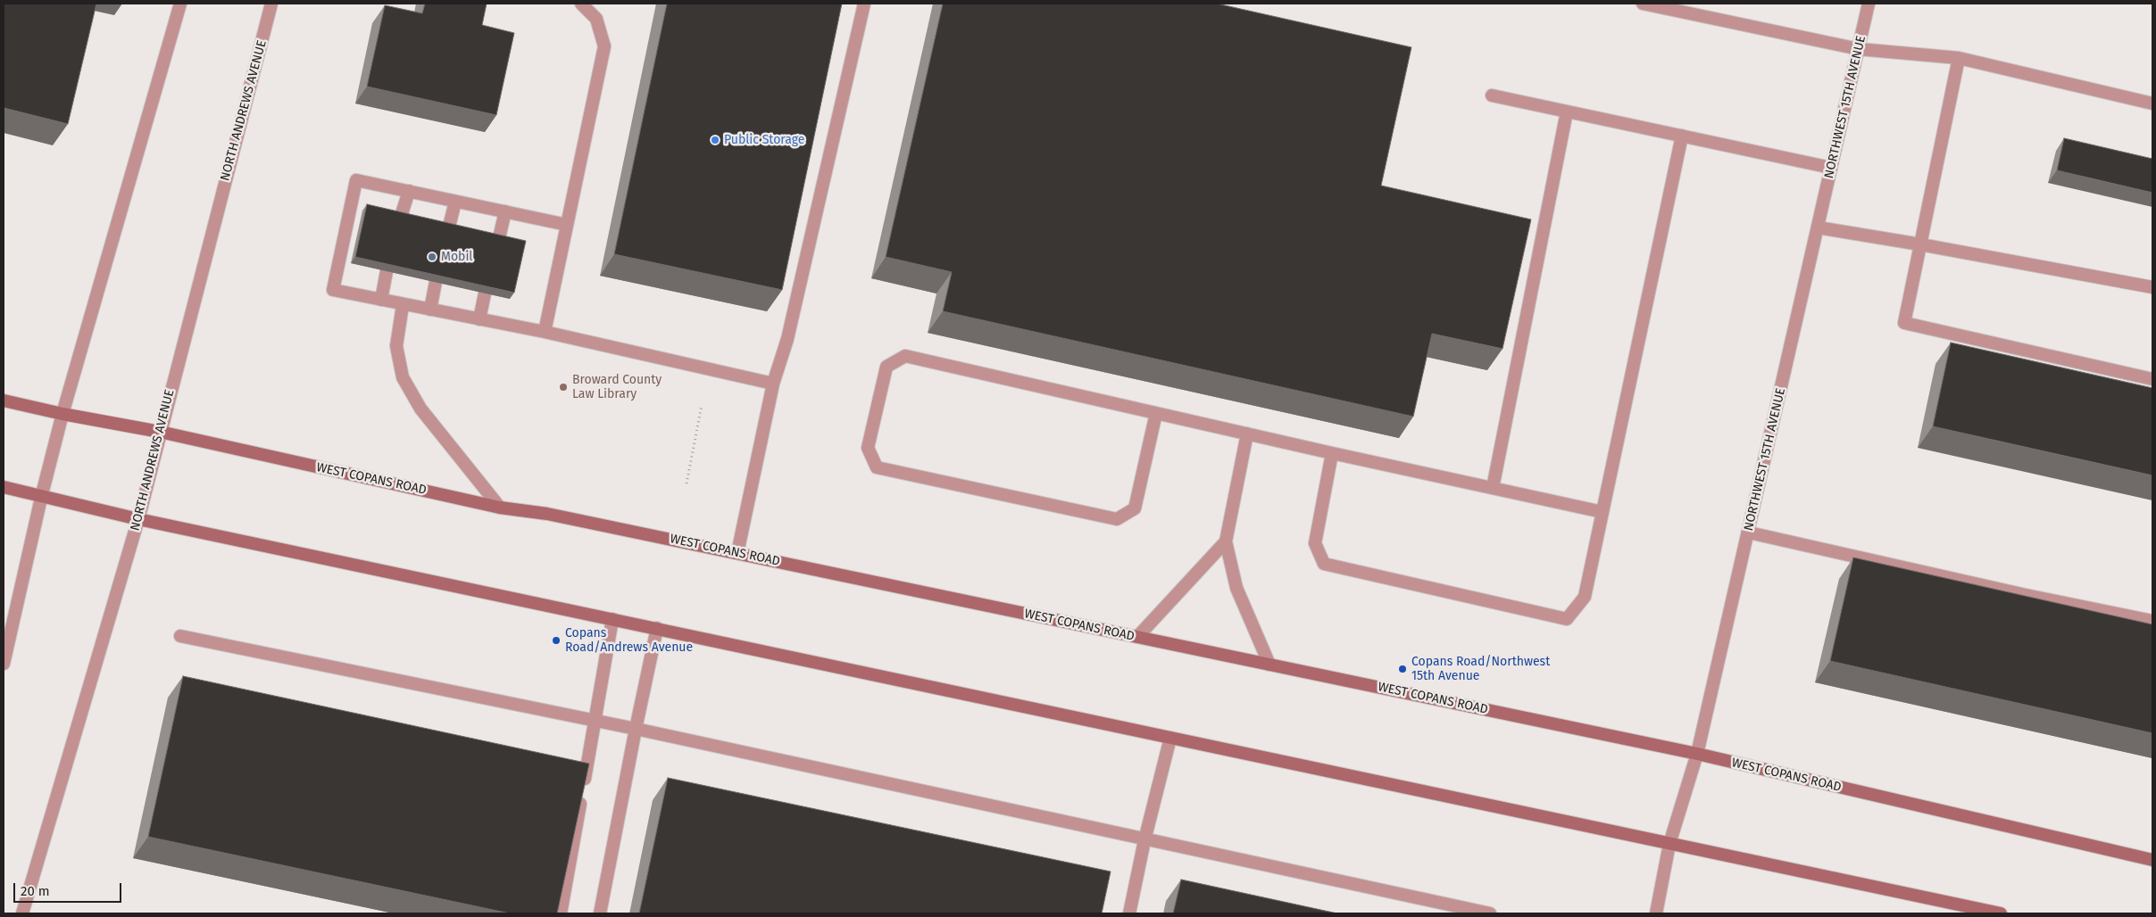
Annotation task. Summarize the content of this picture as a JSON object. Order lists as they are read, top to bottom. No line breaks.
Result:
{"streets":{"main road":["WEST COPANS ROAD"],"street":["NORTHWEST 15TH AVENUE","NORTH ANDREWS AVENUE"]},"crossings":[["NORTHWEST 15TH AVENUE","WEST COPANS ROAD"],["NORTH ANDREWS AVENUE","WEST COPANS ROAD"]],"places":["Public Storage","Mobil","Broward County Law Library","Copans Road/Andrews Avenue","Copans Road/Northwest 15th Avenue"],"scale_bar":"20 m"}
